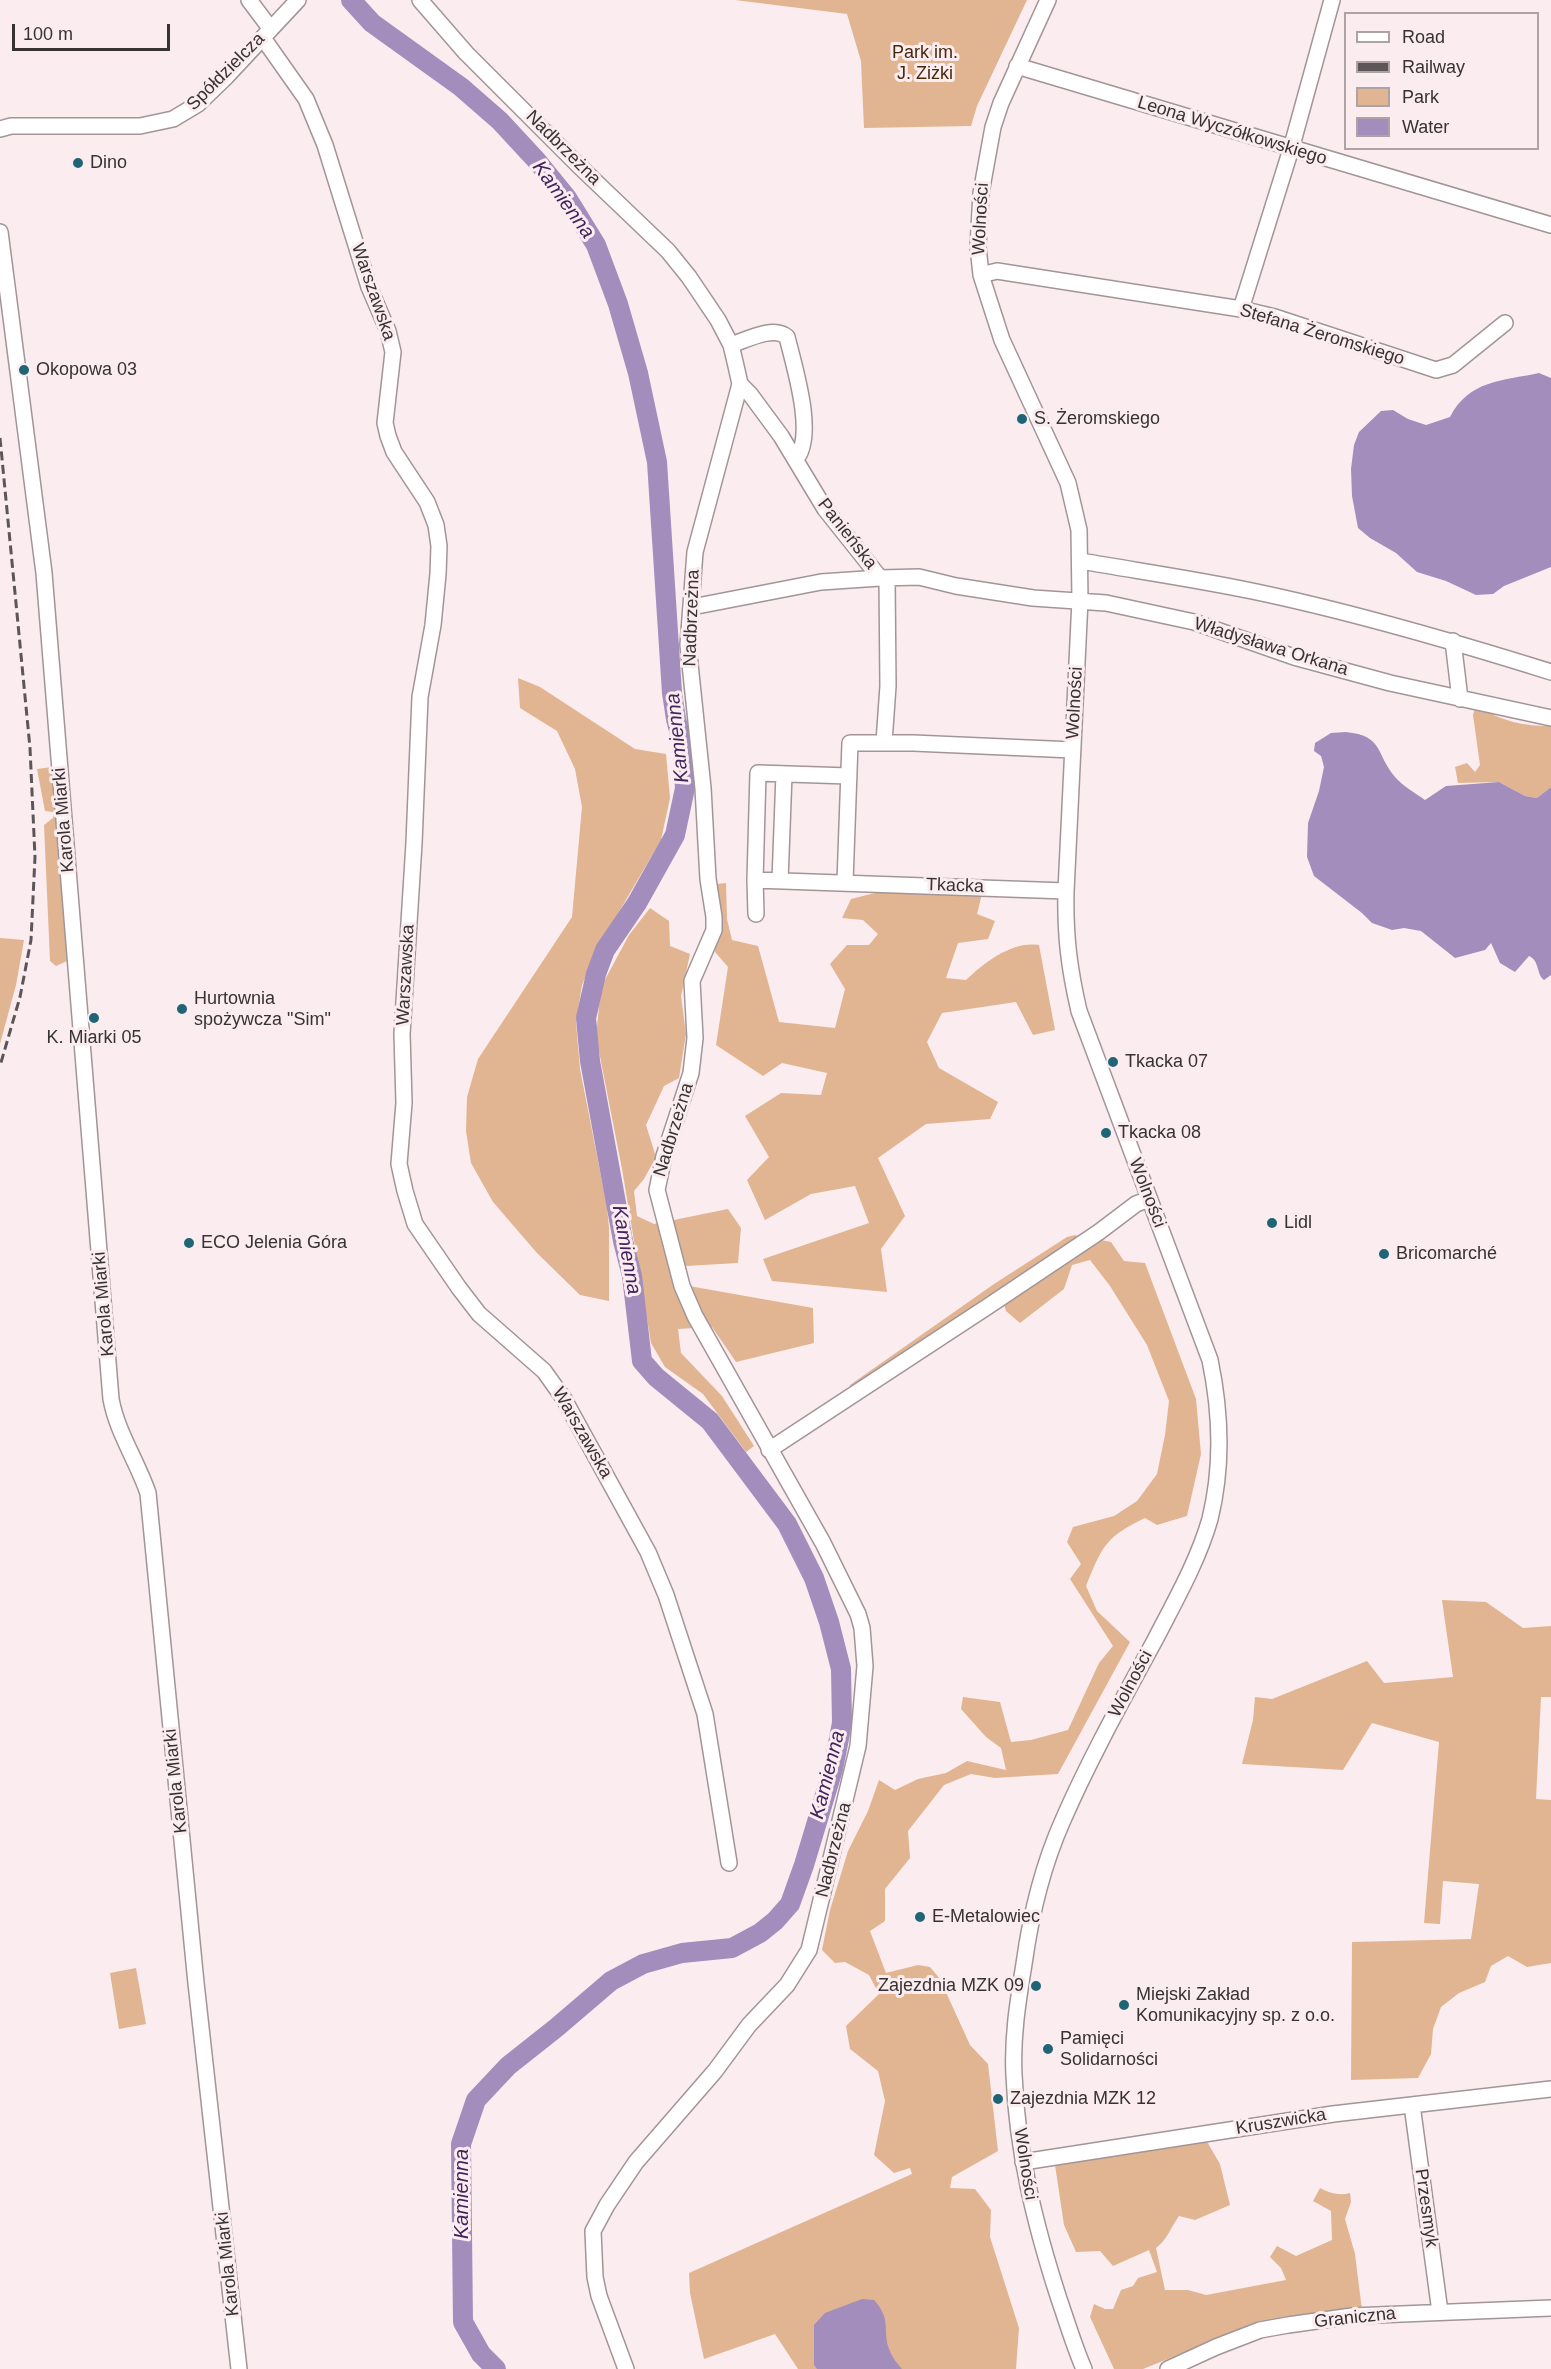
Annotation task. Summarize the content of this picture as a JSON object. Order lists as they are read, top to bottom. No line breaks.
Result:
{"streets":{"street":["Spółdzielcza","Leona Wyczółkowskiego","Nadbrzeżna","Wolności","Warszawska","Stefana Żeromskiego","Panieńska","Władysława Orkana","Karola Miarki","Tkacka","Kruszwicka","Przesmyk","Graniczna"]},"crossings":[["Spółdzielcza","Warszawska"],["Leona Wyczółkowskiego","Wolności"],["Nadbrzeżna","Panieńska"],["Wolności","Stefana Żeromskiego"],["Wolności","Panieńska"],["Wolności","Władysława Orkana"],["Wolności","Tkacka"],["Wolności","Kruszwicka"],["Panieńska","Władysława Orkana"],["Kruszwicka","Przesmyk"],["Przesmyk","Graniczna"]],"water":["Kamienna"],"parks":["Park im. J. Ziżki"],"places":["Dino","Okopowa 03","S. Żeromskiego","Hurtownia spożywcza \"Sim\"","K. Miarki 05","Tkacka 07","Tkacka 08","Lidl","ECO Jelenia Góra","Bricomarché","E-Metalowiec","Zajezdnia MZK 09","Miejski Zakład Komunikacyjny sp. z o.o.","Pamięci Solidarności","Zajezdnia MZK 12"],"legend":["Road","Railway","Park","Water"],"scale_bar":"100 m"}
